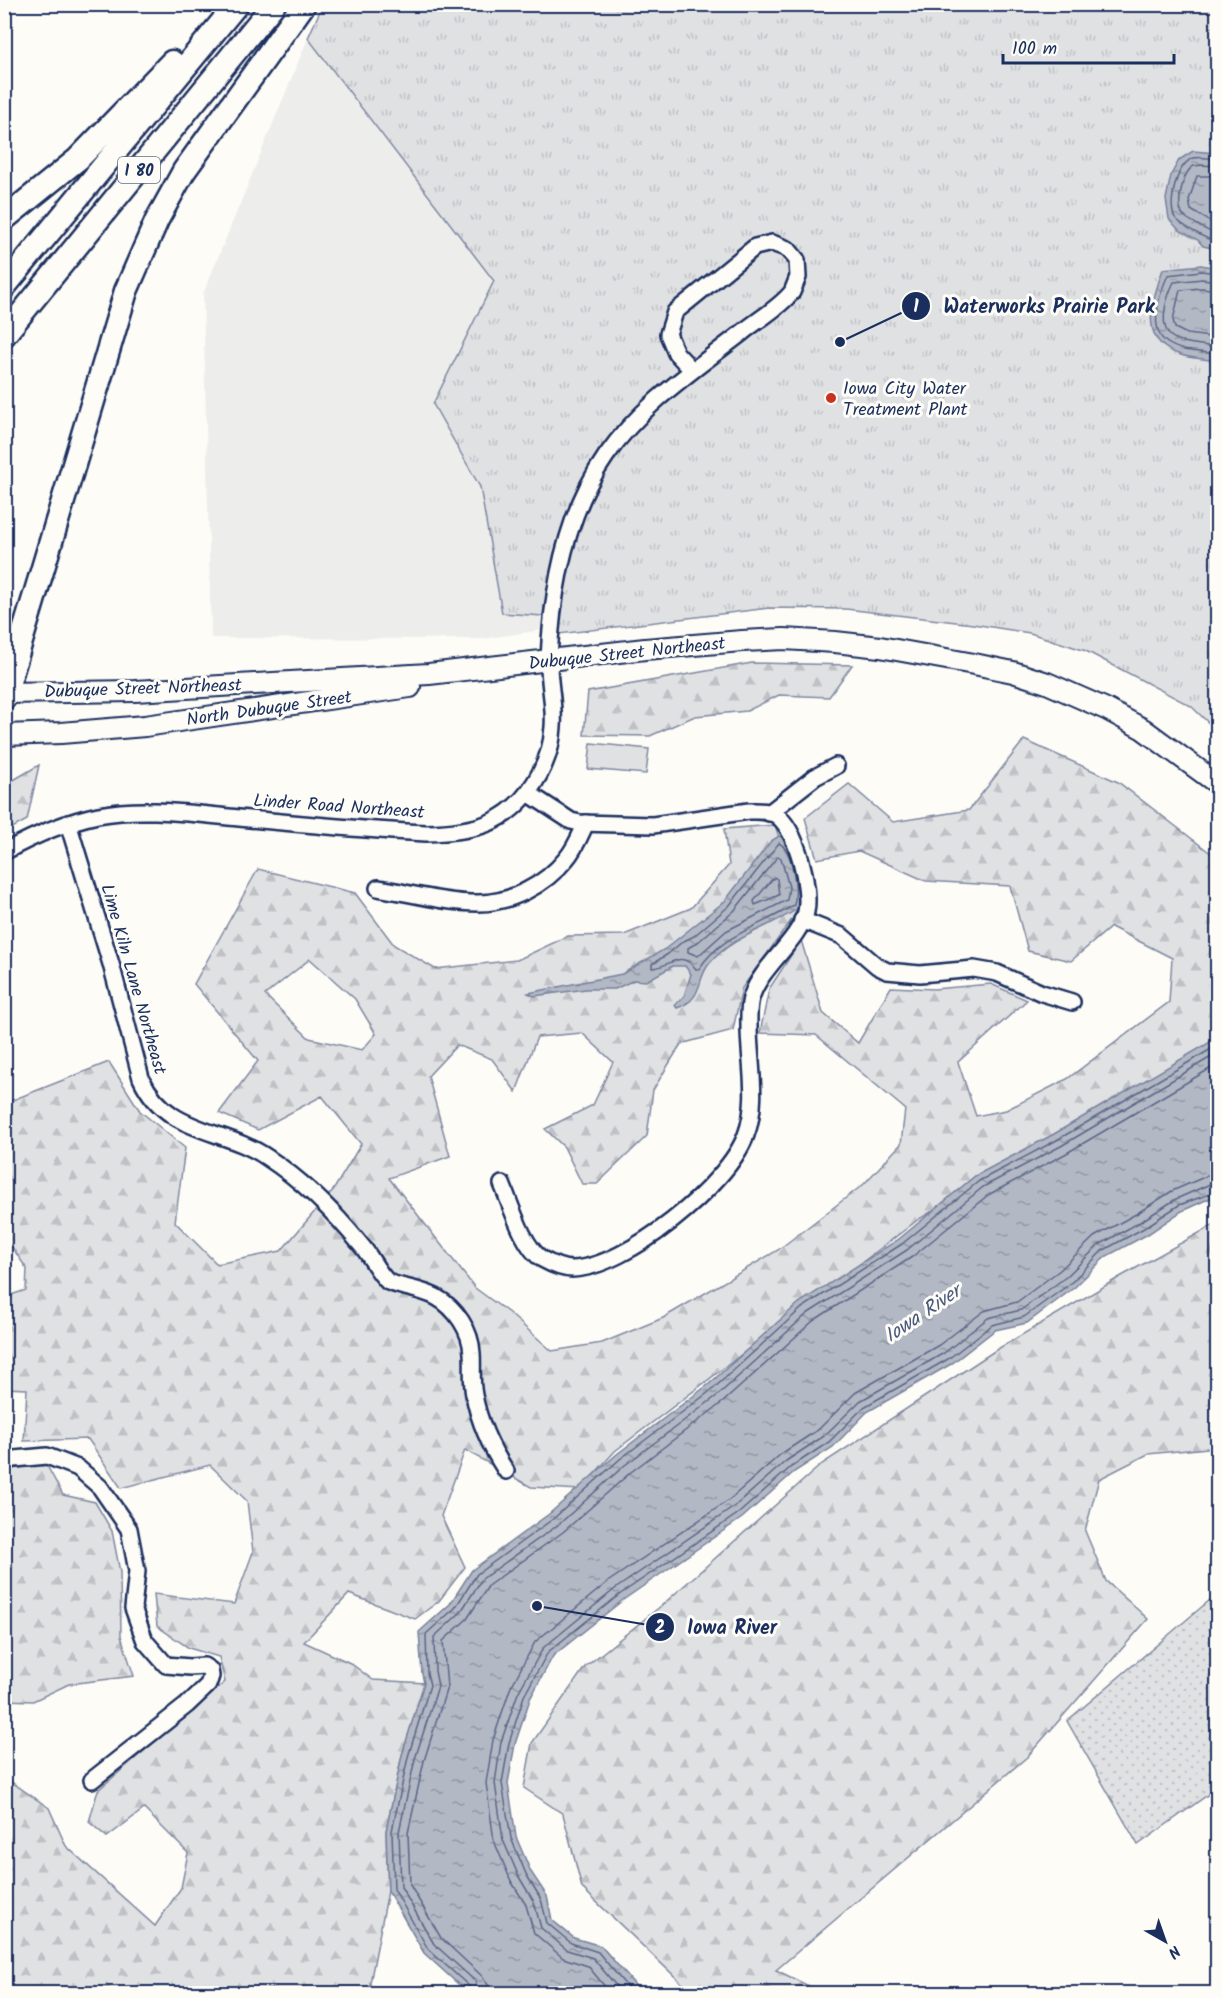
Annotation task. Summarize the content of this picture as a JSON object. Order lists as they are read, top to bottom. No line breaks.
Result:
{"streets":{"highway":["I 80"],"main road":["Dubuque Street Northeast","North Dubuque Street"],"street":["Linder Road Northeast","Lime Kiln Lane Northeast"]},"crossings":[["Dubuque Street Northeast","North Dubuque Street"],["Dubuque Street Northeast","Linder Road Northeast"],["North Dubuque Street","Linder Road Northeast"],["Linder Road Northeast","Lime Kiln Lane Northeast"]],"water":["Iowa River"],"places":["Waterworks Prairie Park","Iowa City Water Treatment Plant","Iowa River"],"scale_bar":"100 m","north":"bottom right"}
